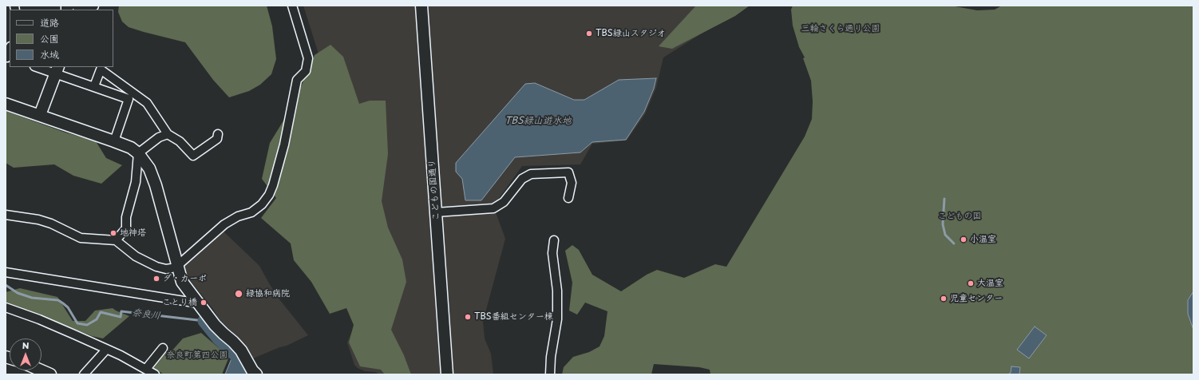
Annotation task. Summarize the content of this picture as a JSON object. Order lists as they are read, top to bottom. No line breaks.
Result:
{"streets":{"street":["こどもの国通り"]},"water":["TBS緑山遊水地","奈良川"],"parks":["三輪さくら通り公園","こどもの国","奈良町第四公園"],"places":["TBS緑山スタジオ","地神塔","小温室","ダ・カーポ","大温室","緑協和病院","児童センター","ことり橋","TBS番組センター棟"],"legend":["道路","公園","水域"],"north":"top"}
